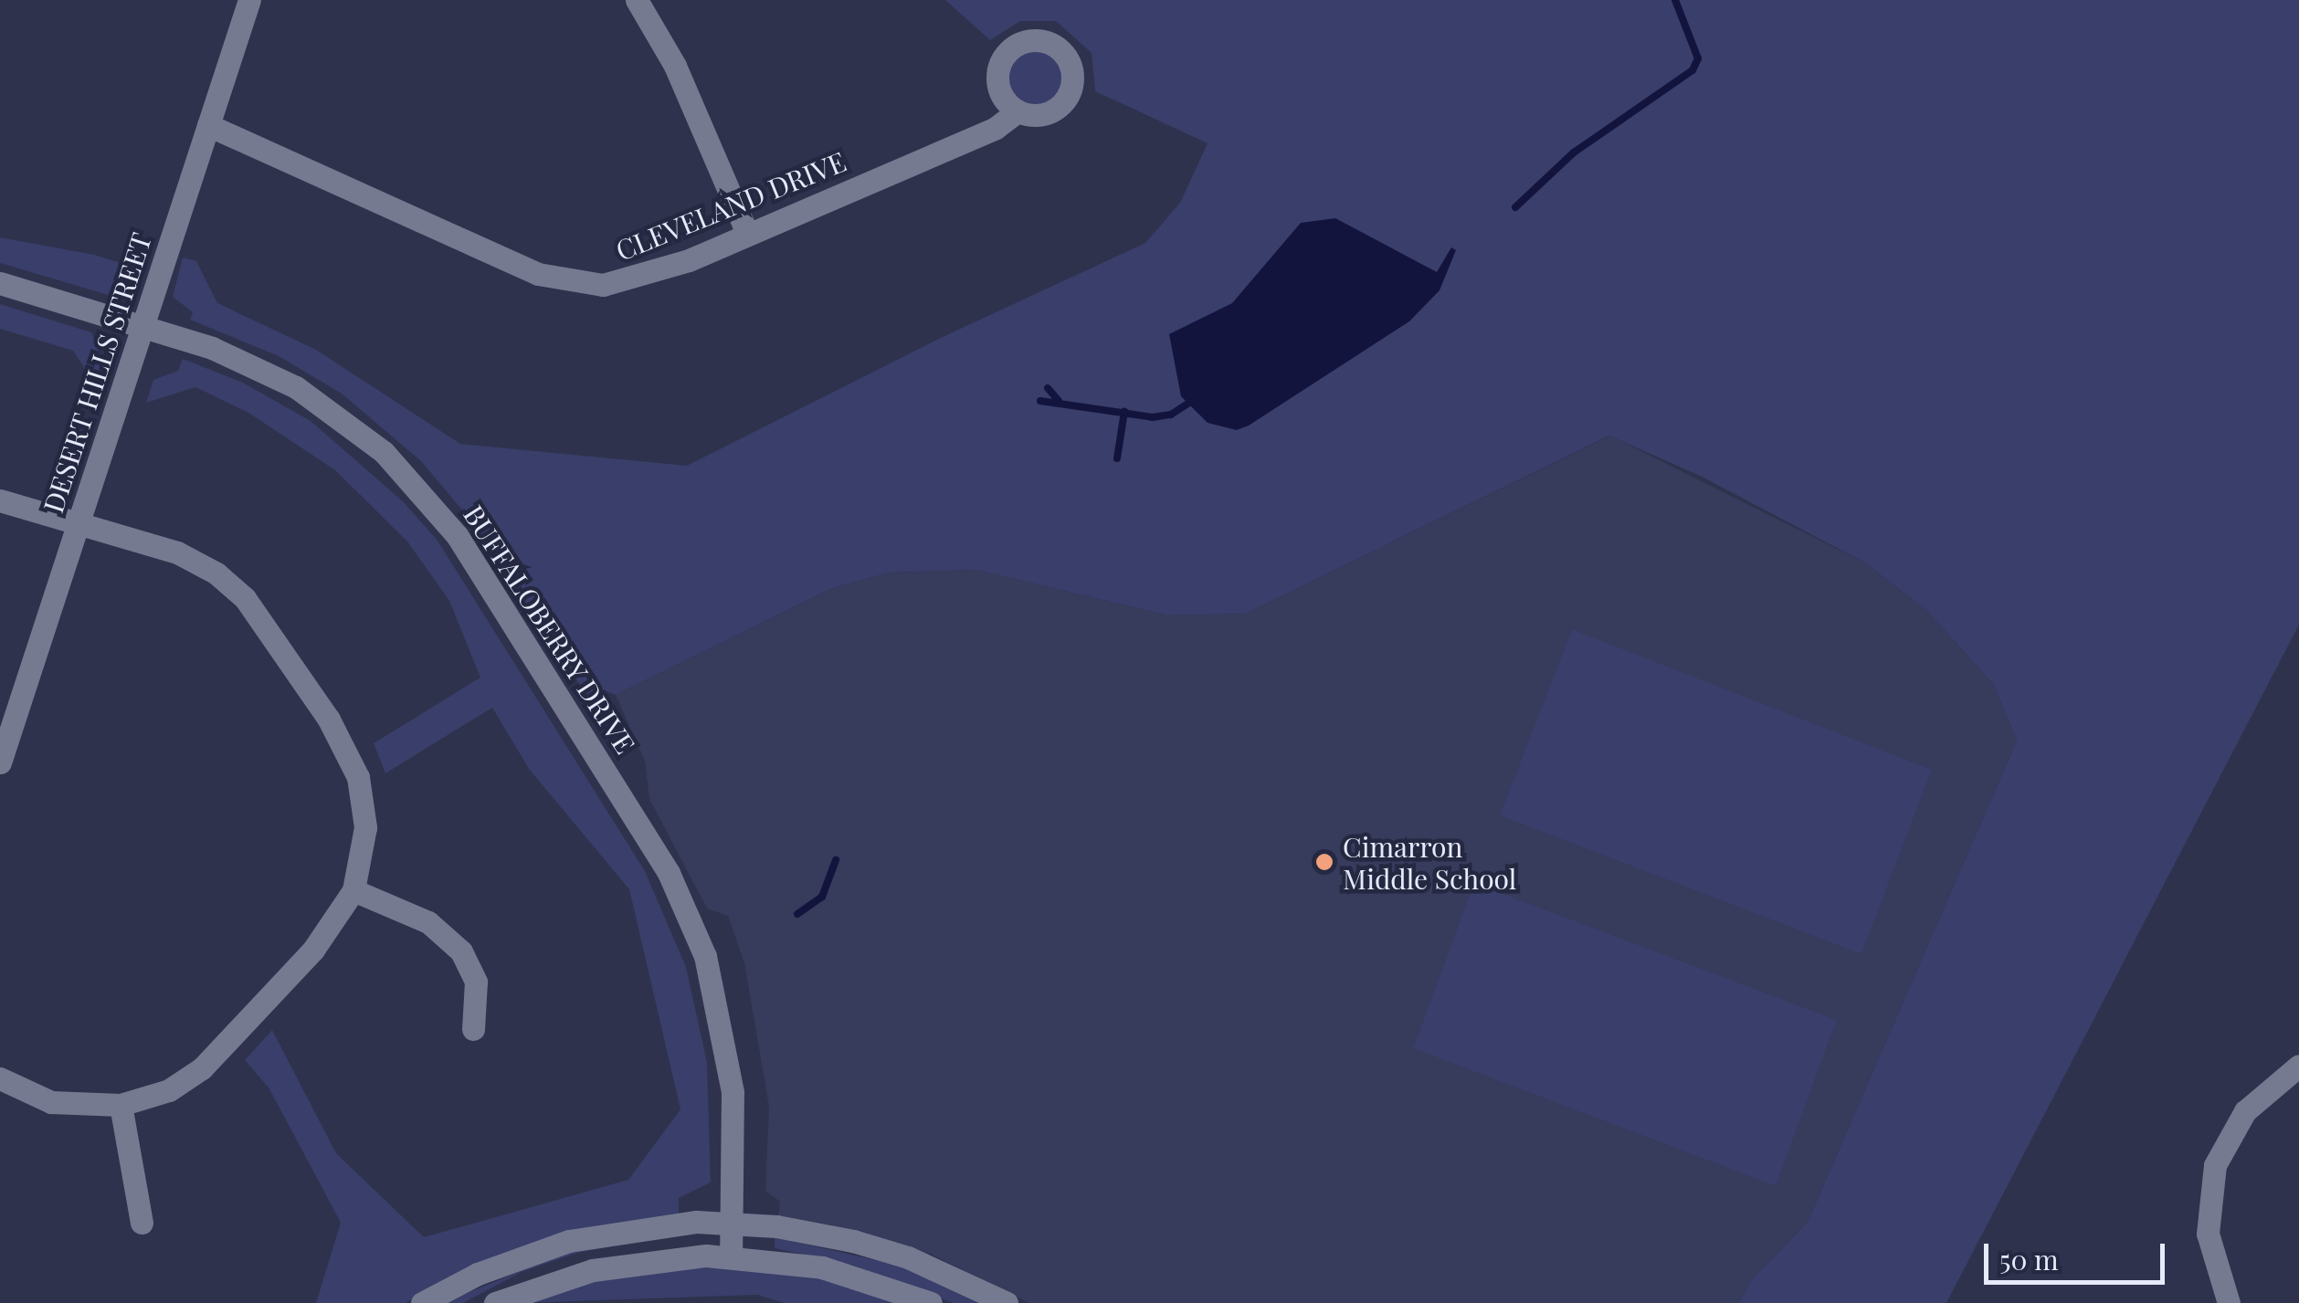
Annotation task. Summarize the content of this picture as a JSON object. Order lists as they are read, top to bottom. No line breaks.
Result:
{"streets":{"street":["CLEVELAND DRIVE","DESERT HILLS STREET","BUFFALOBERRY DRIVE"]},"crossings":[["CLEVELAND DRIVE","DESERT HILLS STREET"],["DESERT HILLS STREET","BUFFALOBERRY DRIVE"]],"places":["Cimarron Middle School"],"scale_bar":"50 m"}
